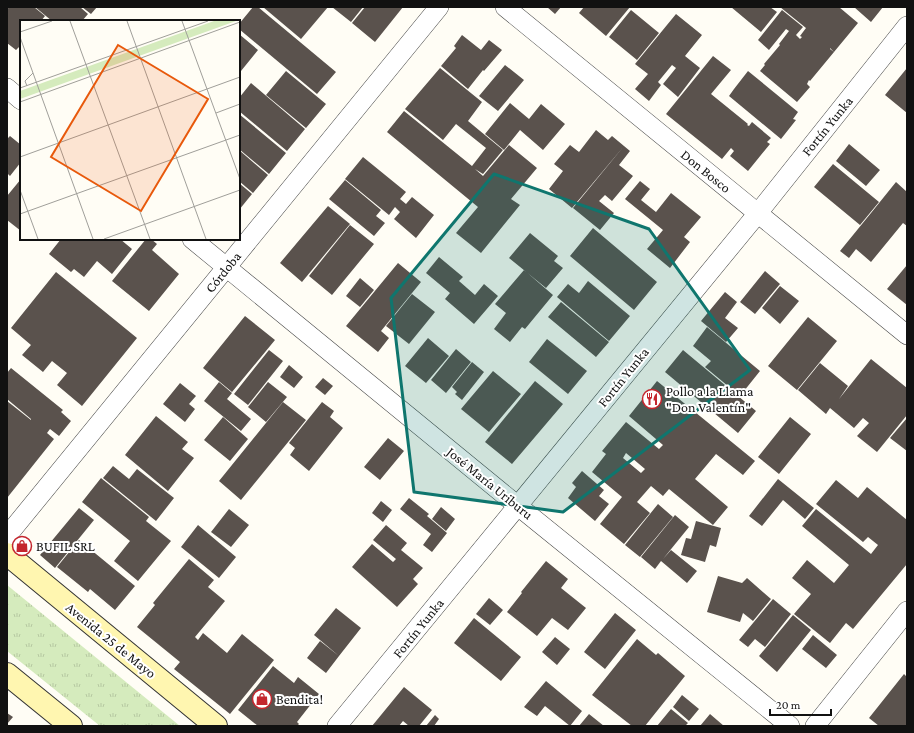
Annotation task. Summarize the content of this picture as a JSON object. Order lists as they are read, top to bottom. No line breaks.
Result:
{"streets":{"main road":["Avenida 25 de Mayo"],"street":["Fortín Yunka","Don Bosco","Córdoba","José María Uriburu"]},"crossings":[["Fortín Yunka","Don Bosco"],["Fortín Yunka","José María Uriburu"],["Córdoba","José María Uriburu"]],"places":{"restaurant":["Pollo a la Llama \"Don Valentín\""],"shop":["BUFIL SRL","Bendita!"]},"scale_bar":"20 m"}
